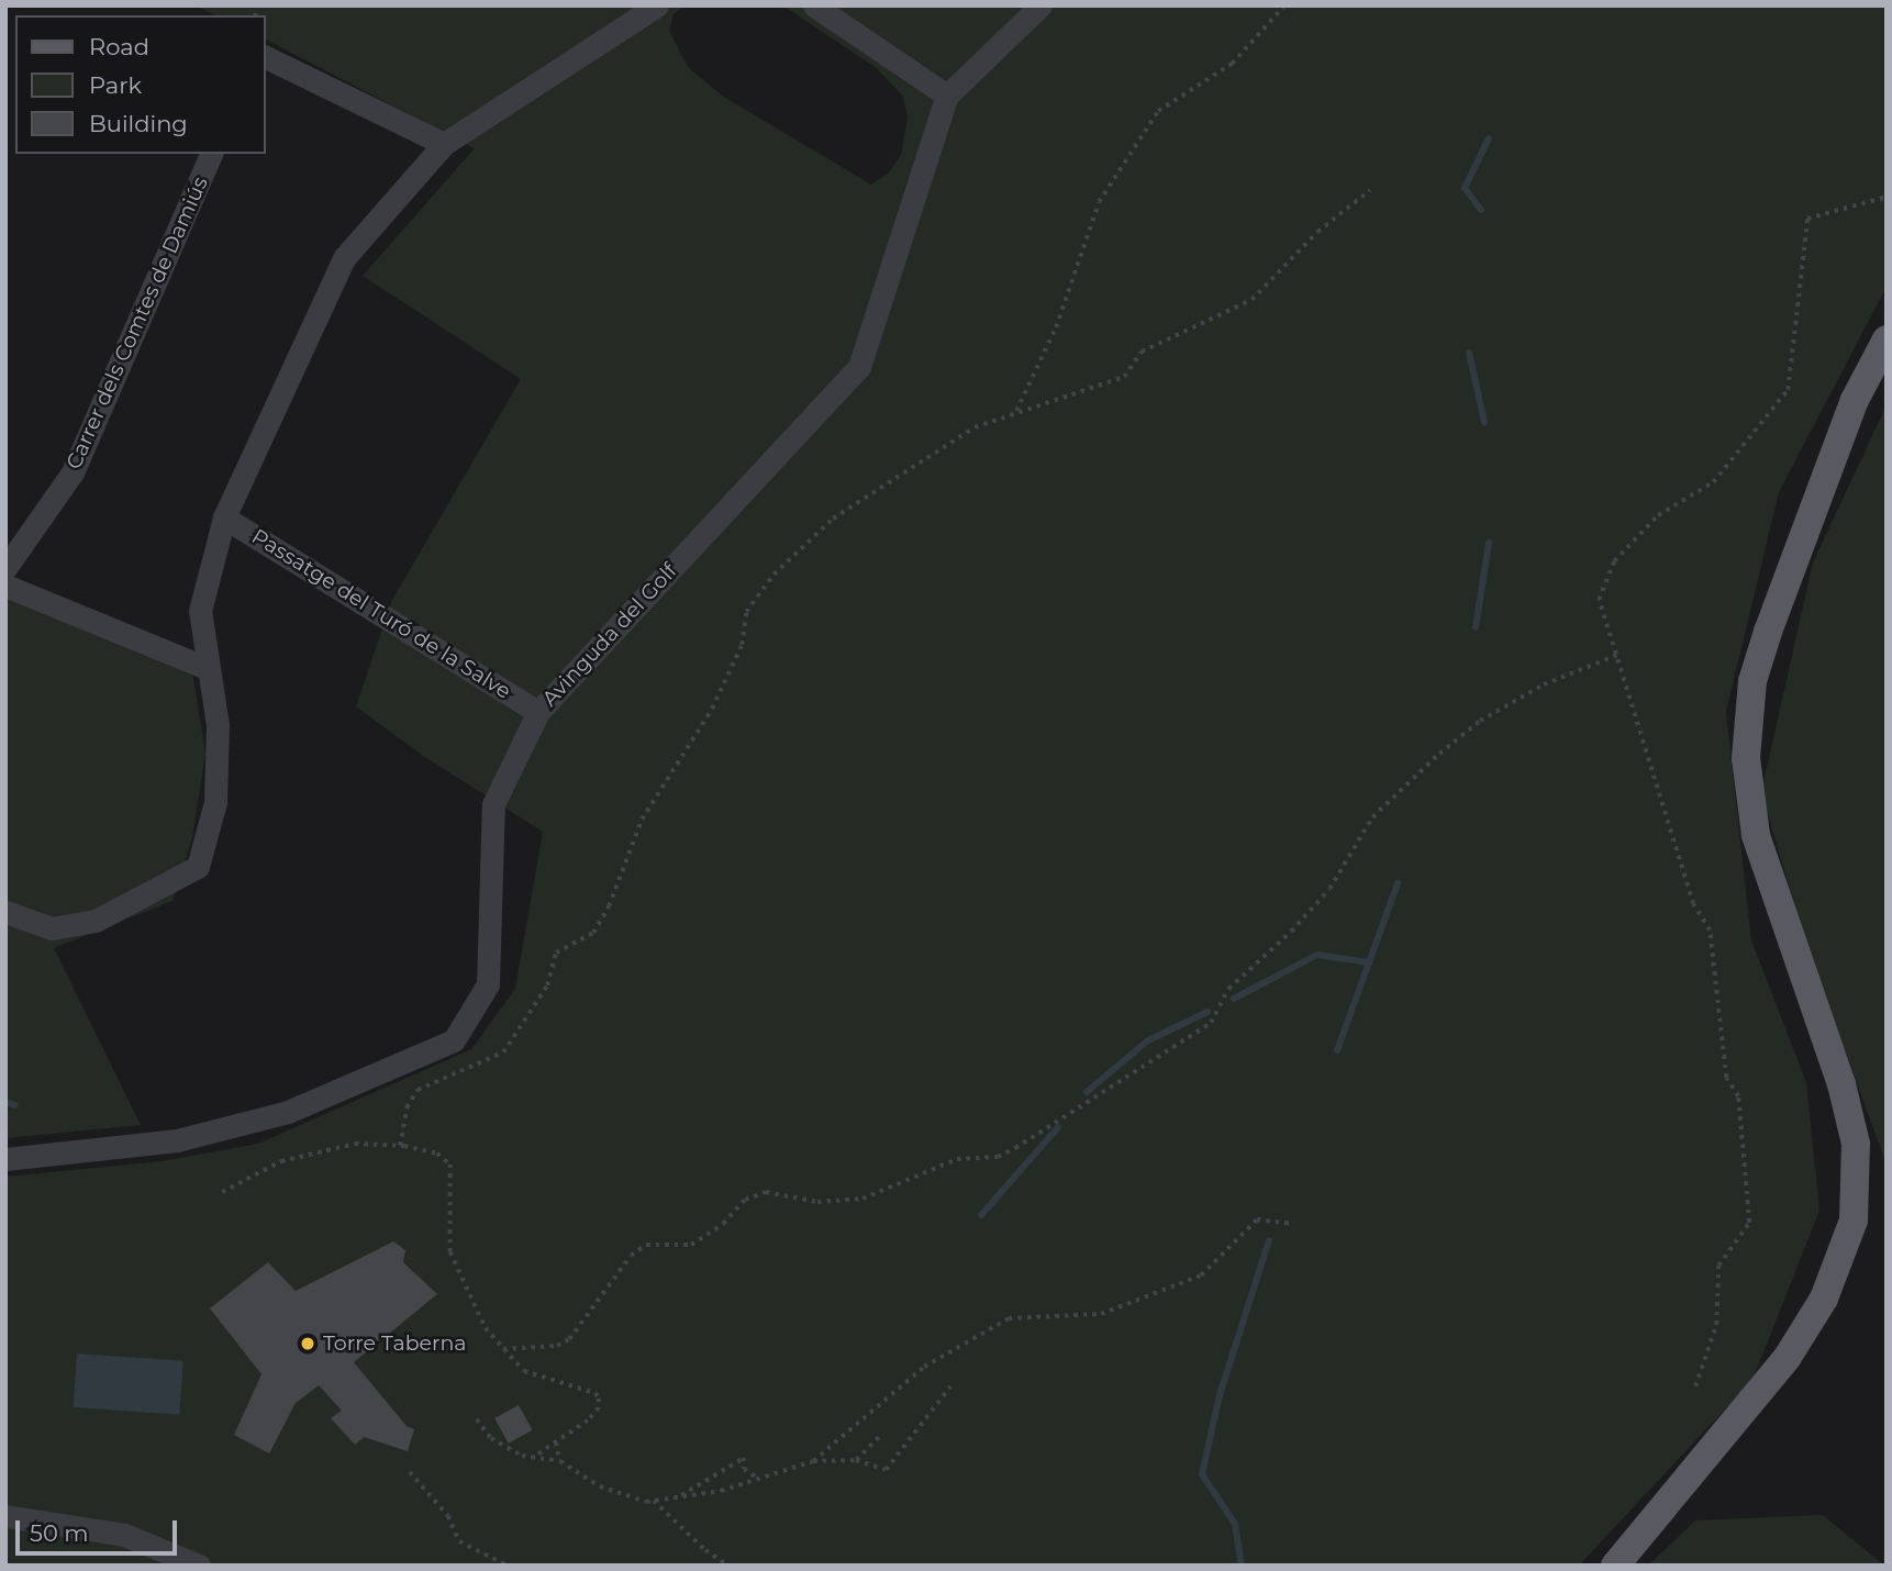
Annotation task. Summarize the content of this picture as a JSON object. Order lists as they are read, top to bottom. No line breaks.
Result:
{"streets":{"street":["Carrer dels Comtes de Damiús","Passatge del Turó de la Salve","Avinguda del Golf"]},"crossings":[["Passatge del Turó de la Salve","Avinguda del Golf"]],"places":["Torre Taberna"],"legend":["Road","Park","Building"],"scale_bar":"50 m"}
